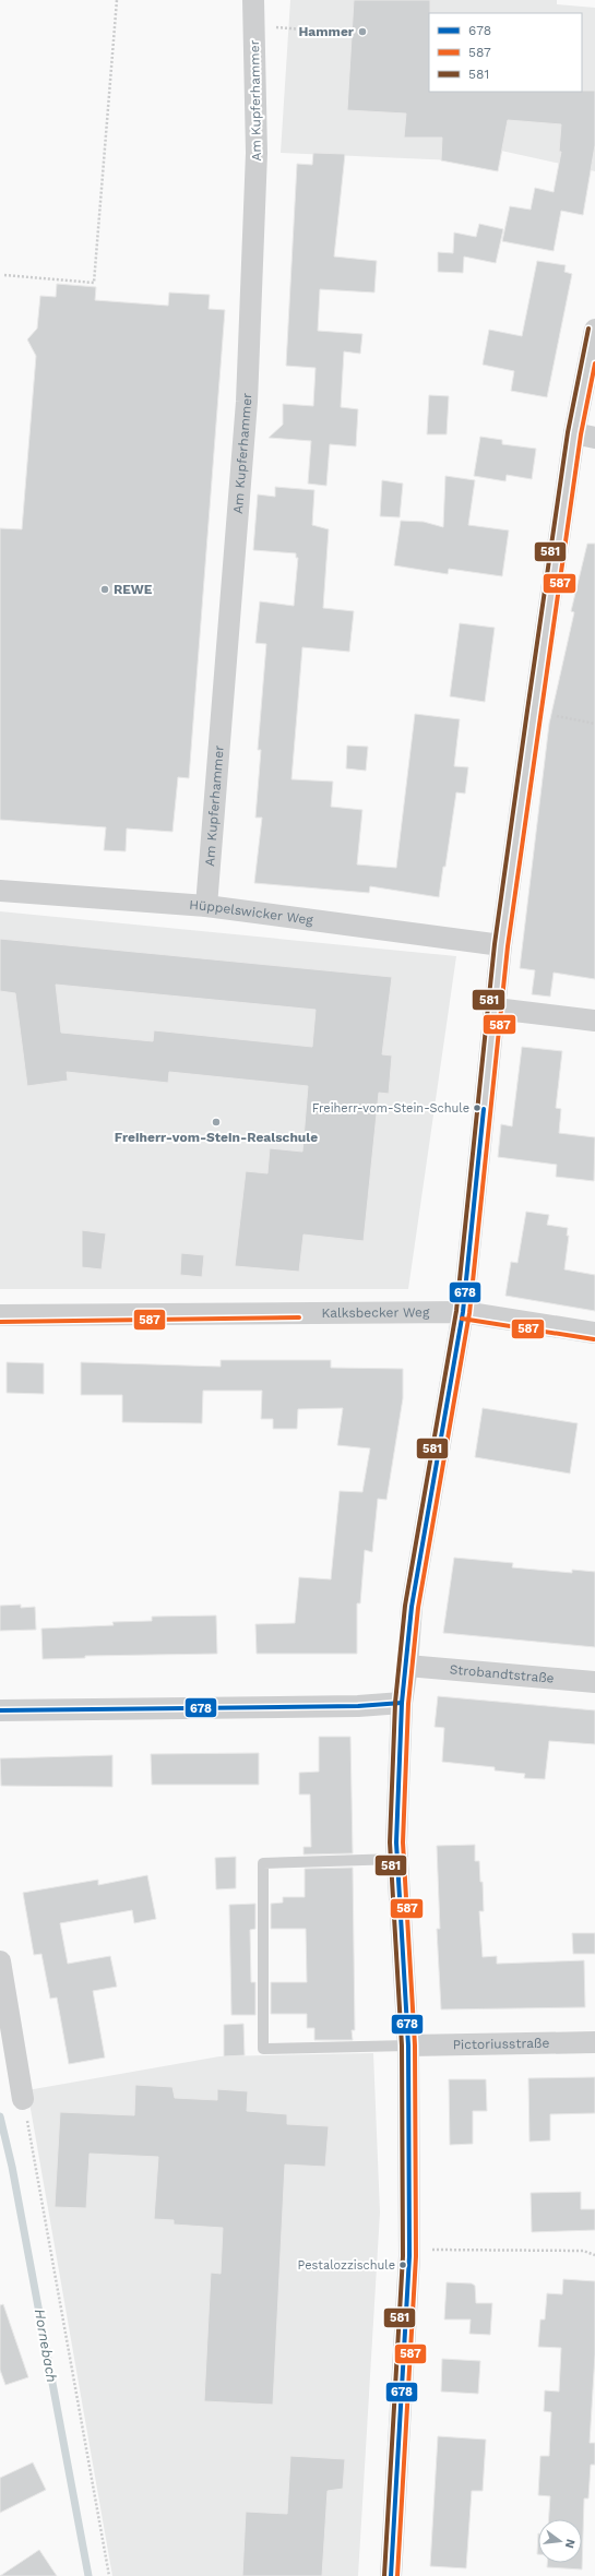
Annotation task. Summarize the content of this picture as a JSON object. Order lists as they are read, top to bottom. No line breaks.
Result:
{"streets":{"street":["Am Kupferhammer","Hüppelswicker Weg","Kalksbecker Weg","Strobandtstraße","Pictoriusstraße"]},"crossings":[["Am Kupferhammer","Hüppelswicker Weg"]],"water":["Hornebach"],"places":["Hammer","REWE","Freiherr-vom-Stein-Schule","Freiherr-vom-Stein-Realschule","Pestalozzischule"],"lines":["transit line 581","transit line 587","transit line 678"],"legend":["678","587","581"],"north":"right"}
